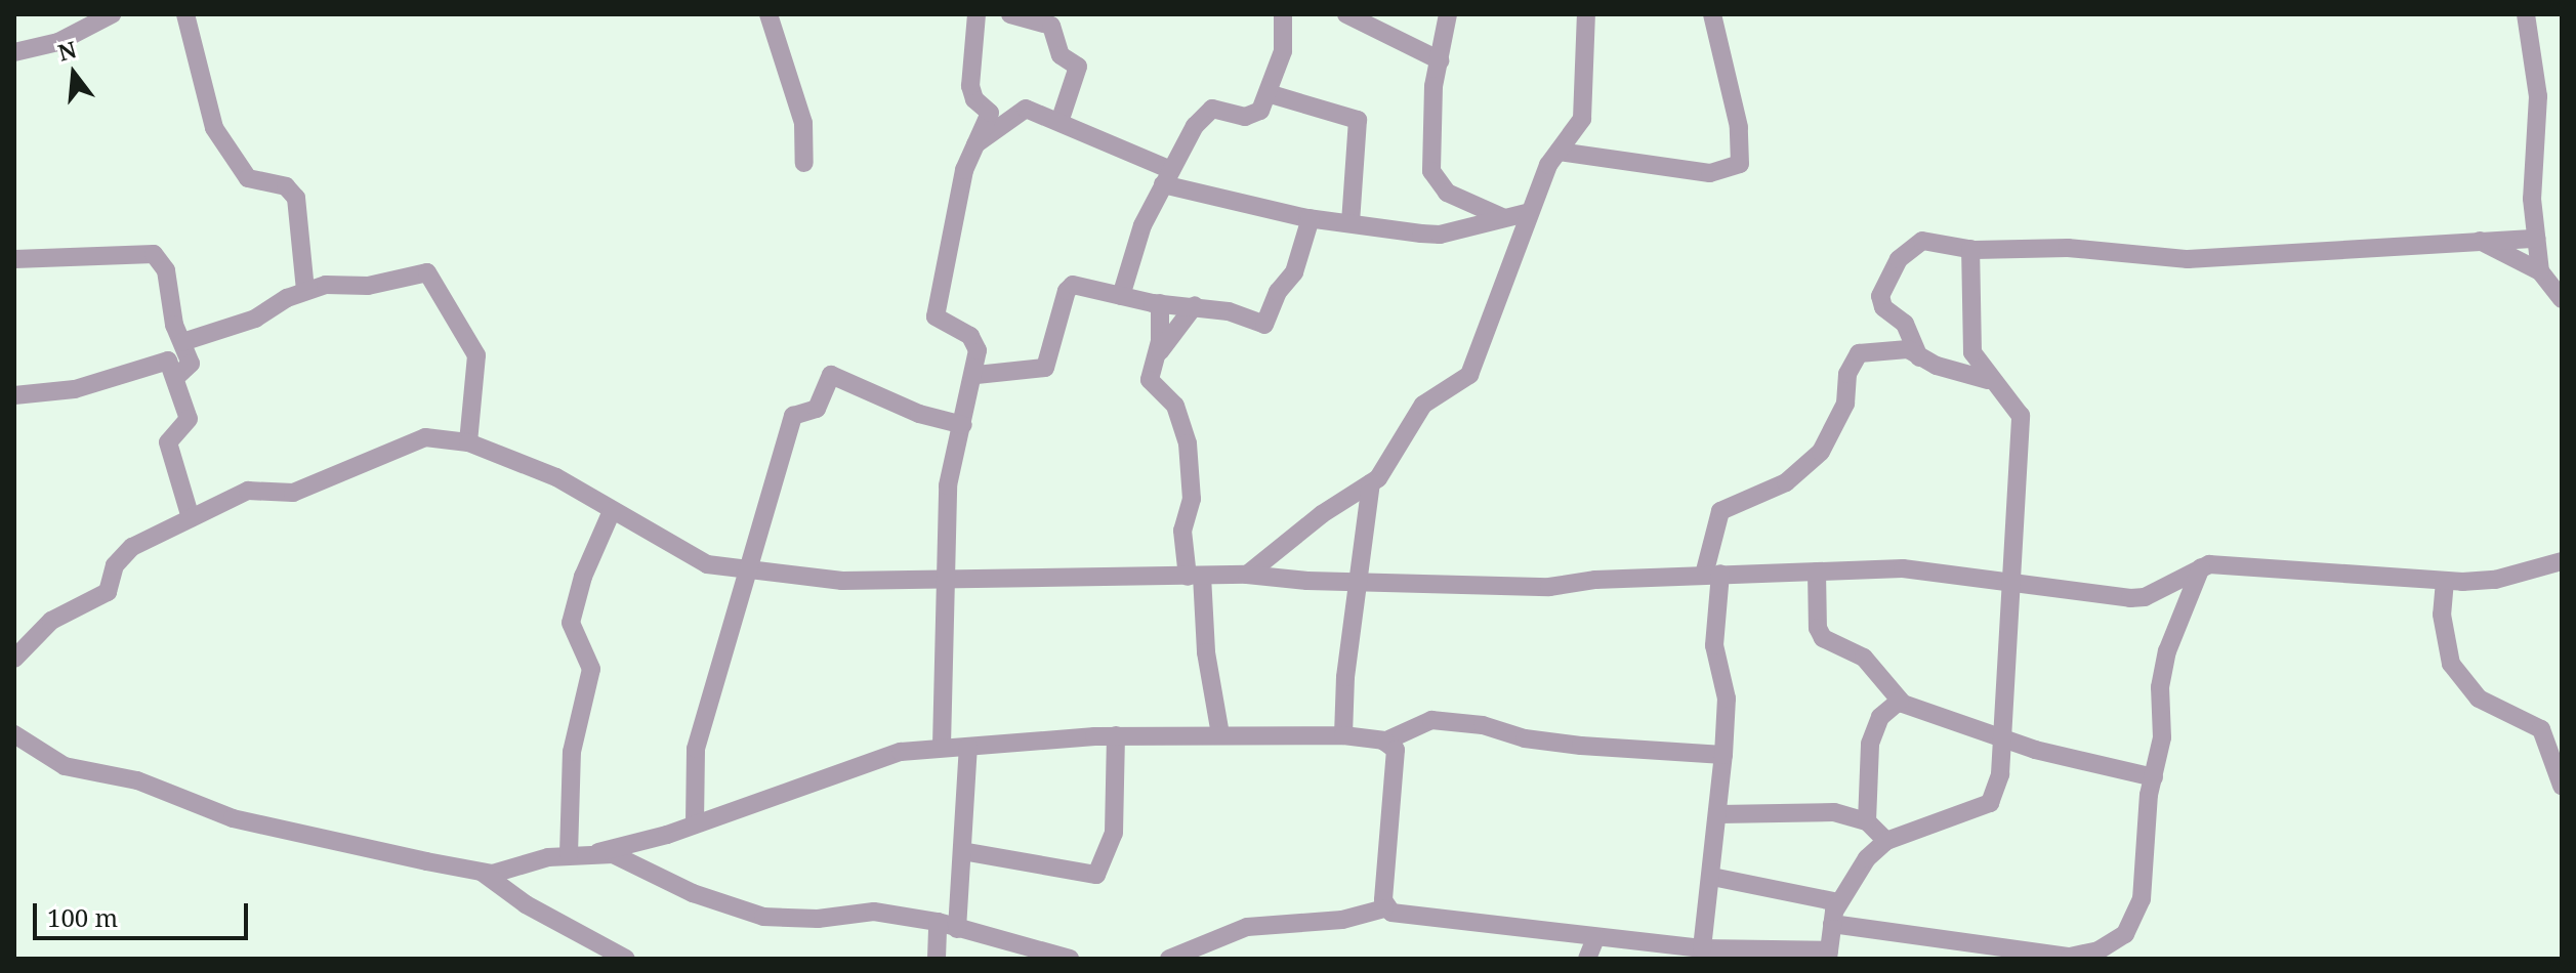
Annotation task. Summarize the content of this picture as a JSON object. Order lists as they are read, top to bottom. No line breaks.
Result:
{"scale_bar":"100 m","north":"top"}
